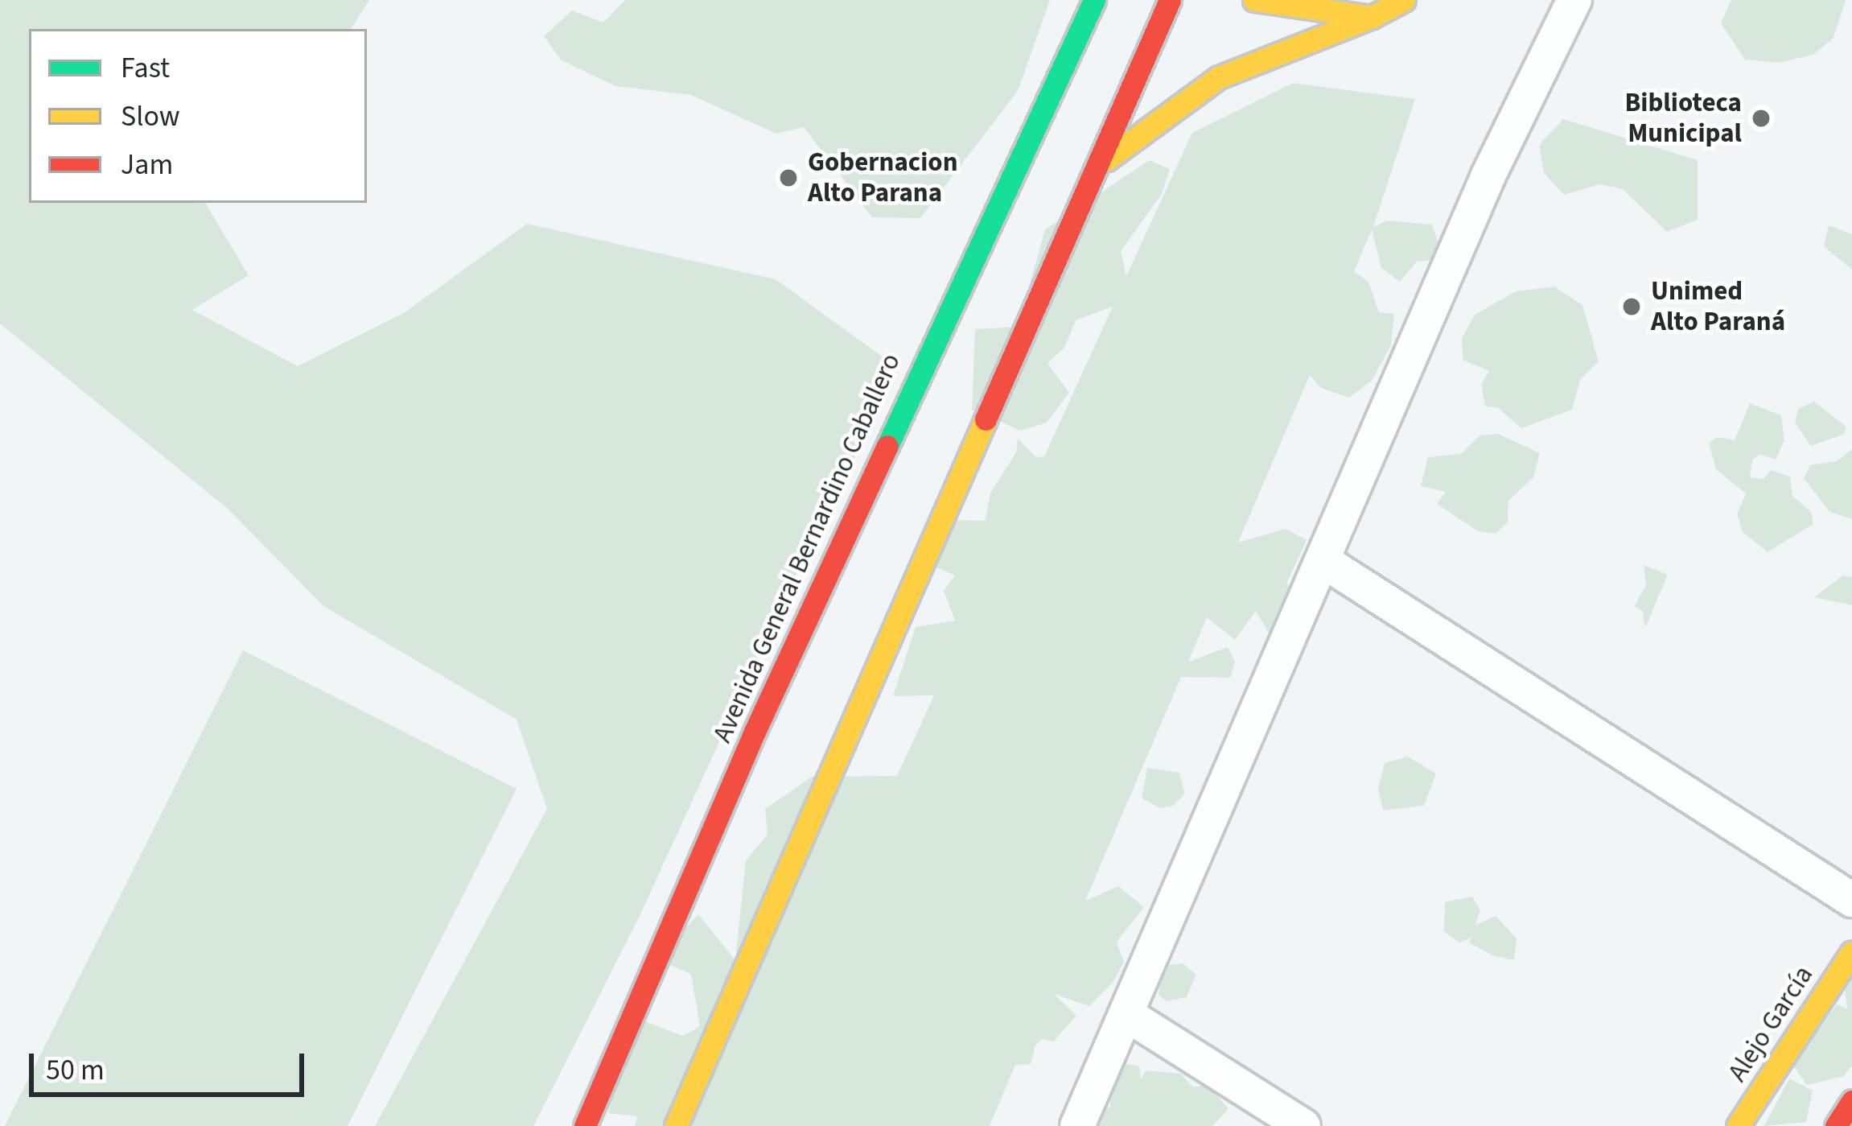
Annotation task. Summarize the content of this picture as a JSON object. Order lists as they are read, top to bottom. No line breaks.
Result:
{"streets":{"main road":["Avenida General Bernardino Caballero","Alejo García"]},"places":["Biblioteca Municipal","Gobernacion Alto Parana","Unimed Alto Paraná"],"legend":["Fast","Slow","Jam"],"scale_bar":"50 m"}
